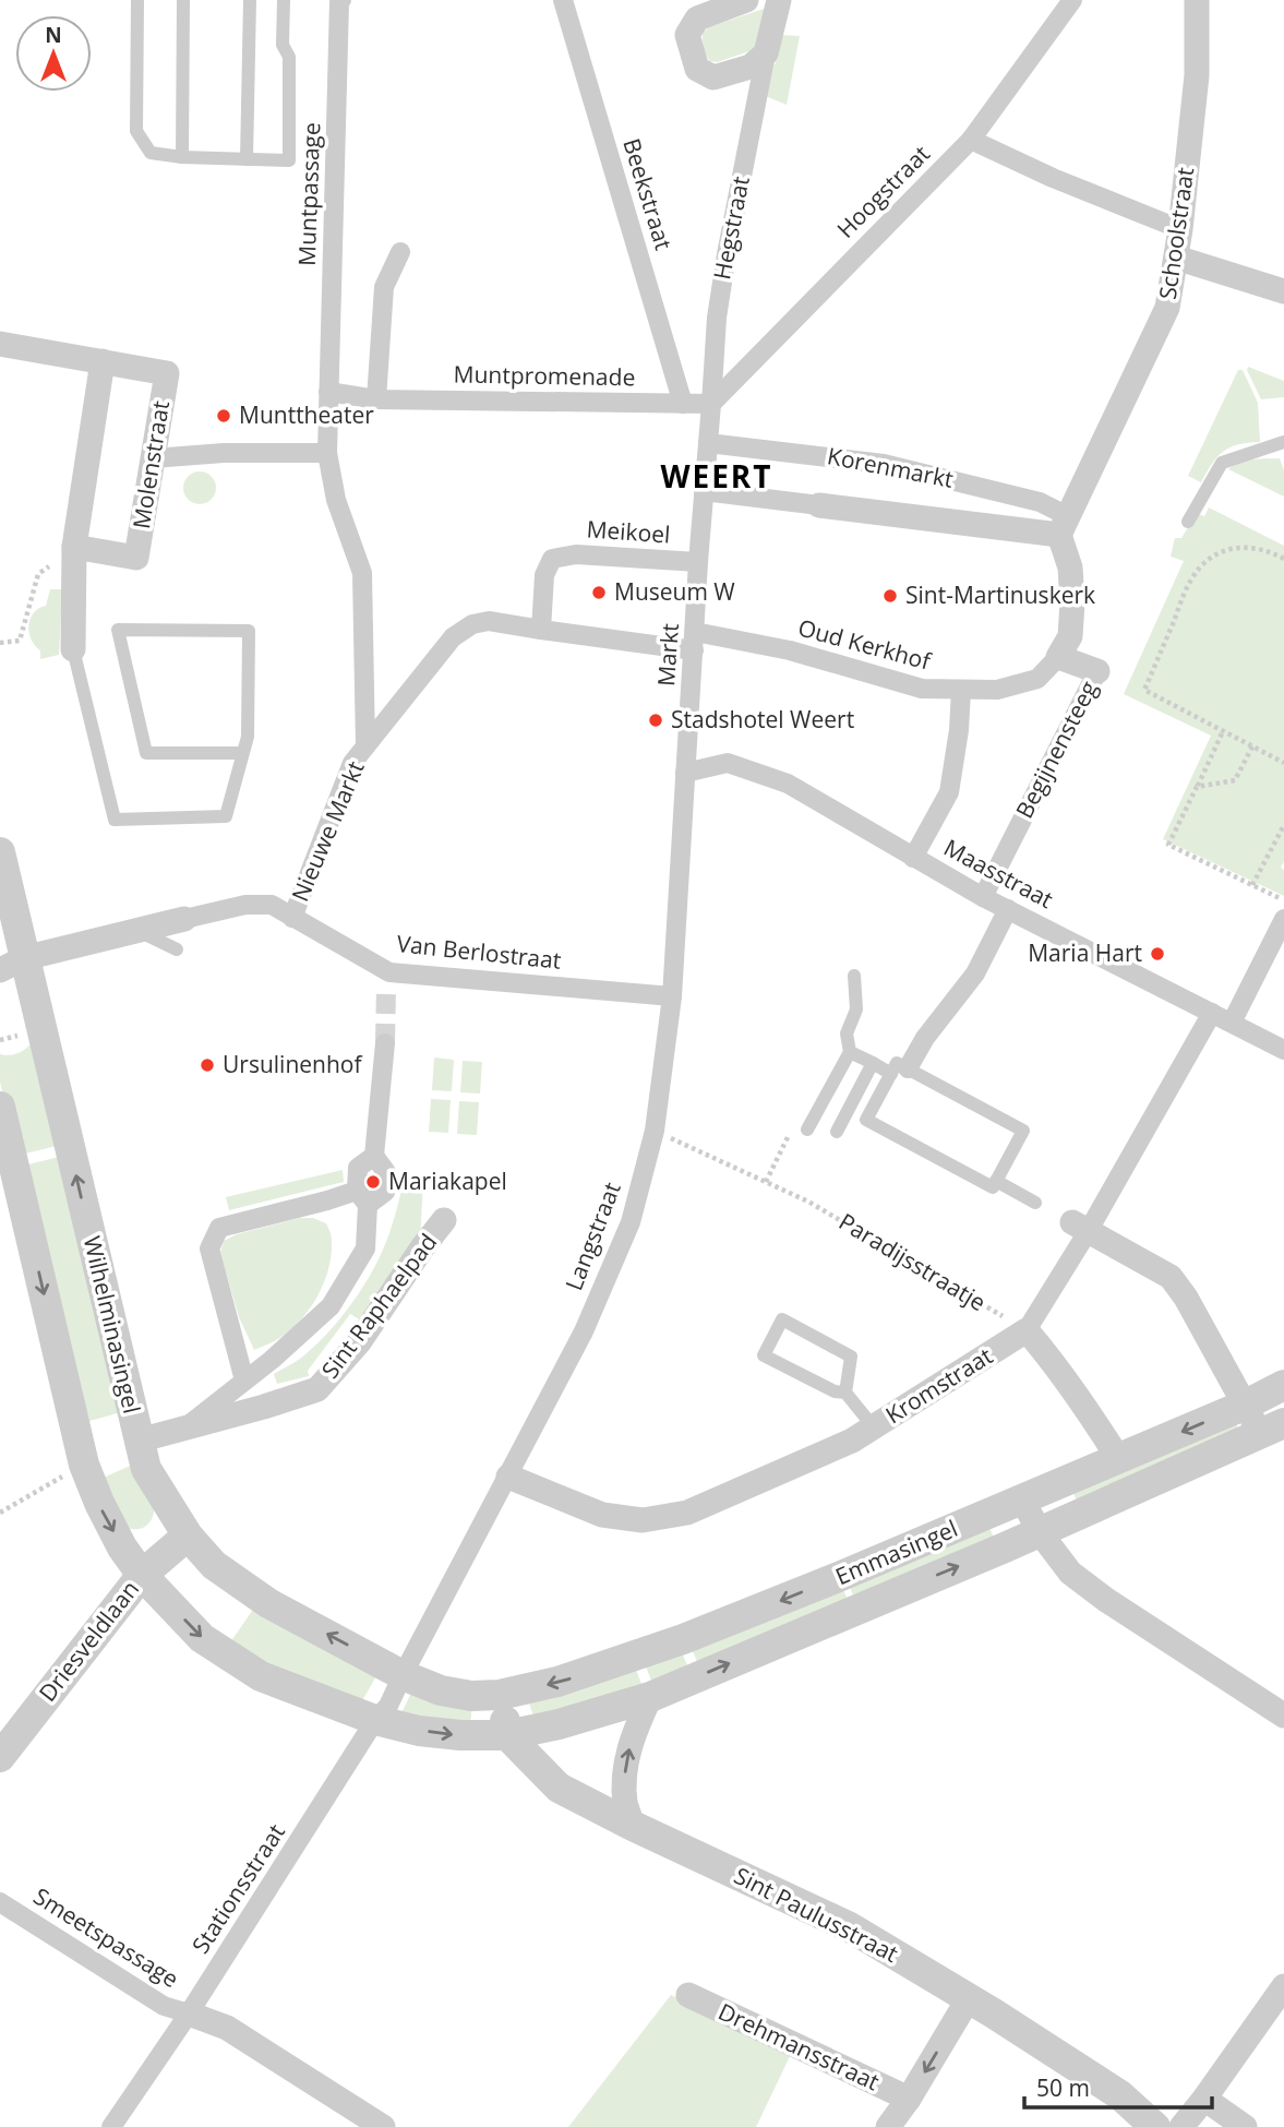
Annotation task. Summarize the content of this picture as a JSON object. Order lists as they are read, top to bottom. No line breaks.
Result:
{"streets":{"street":["Hoogstraat","Muntpassage","Beekstraat","Hegstraat","Schoolstraat","Muntpromenade","Molenstraat","Korenmarkt","Meikoel","Oud Kerkhof","Markt","Begijnensteeg","Nieuwe Markt","Maasstraat","Van Berlostraat","Langstraat","Sint Raphaelpad","Wilhelminasingel","Kromstraat","Emmasingel","Driesveldlaan","Stationsstraat","Sint Paulusstraat","Smeetspassage","Drehmansstraat"],"path":["Paradijsstraatje"]},"crossings":[["Hoogstraat","Hegstraat"],["Hoogstraat","Muntpromenade"],["Hoogstraat","Markt"],["Muntpassage","Muntpromenade"],["Muntpassage","Nieuwe Markt"],["Beekstraat","Muntpromenade"],["Hegstraat","Muntpromenade"],["Hegstraat","Markt"],["Schoolstraat","Korenmarkt"],["Schoolstraat","Begijnensteeg"],["Muntpromenade","Markt"],["Korenmarkt","Markt"],["Korenmarkt","Begijnensteeg"],["Meikoel","Markt"],["Meikoel","Nieuwe Markt"],["Oud Kerkhof","Markt"],["Oud Kerkhof","Begijnensteeg"],["Markt","Maasstraat"],["Markt","Langstraat"],["Begijnensteeg","Maasstraat"],["Nieuwe Markt","Van Berlostraat"],["Nieuwe Markt","Wilhelminasingel"],["Maasstraat","Langstraat"],["Maasstraat","Kromstraat"],["Van Berlostraat","Langstraat"],["Langstraat","Paradijsstraatje"],["Langstraat","Wilhelminasingel"],["Langstraat","Kromstraat"],["Langstraat","Emmasingel"],["Langstraat","Stationsstraat"],["Paradijsstraatje","Kromstraat"],["Sint Raphaelpad","Wilhelminasingel"],["Wilhelminasingel","Emmasingel"],["Wilhelminasingel","Driesveldlaan"],["Wilhelminasingel","Stationsstraat"],["Emmasingel","Stationsstraat"],["Emmasingel","Sint Paulusstraat"],["Stationsstraat","Smeetspassage"],["Sint Paulusstraat","Drehmansstraat"]],"districts":["WEERT"],"places":["Munttheater","Museum W","Sint-Martinuskerk","Stadshotel Weert","Maria Hart","Ursulinenhof","Mariakapel"],"scale_bar":"50 m","north":"top"}
